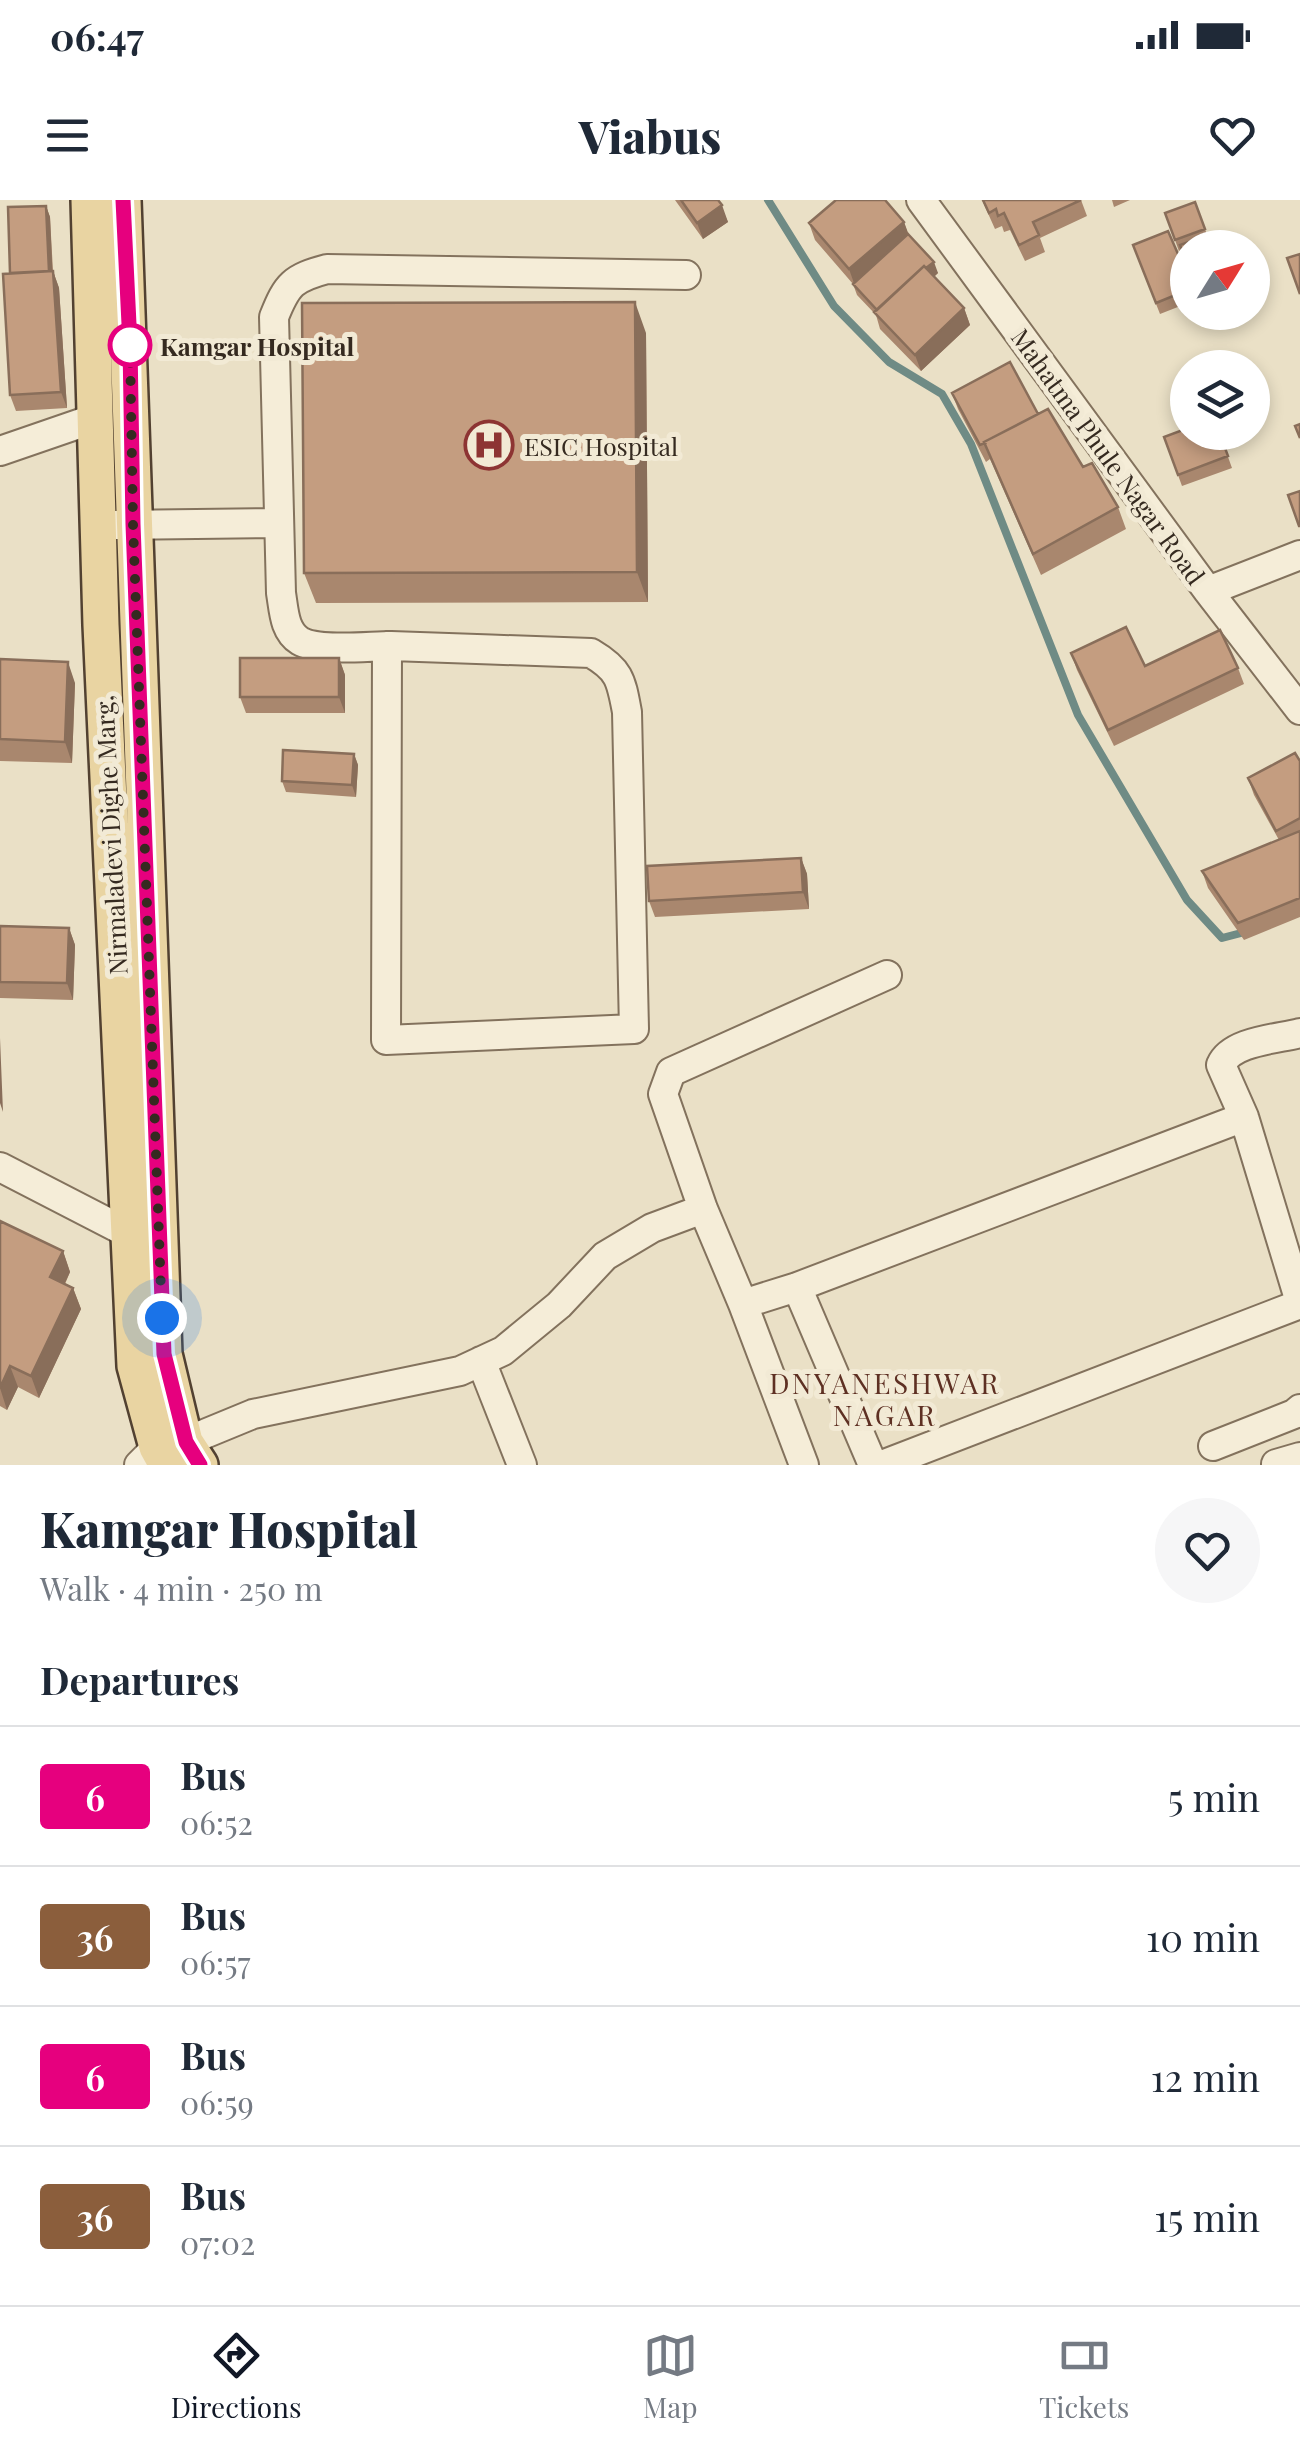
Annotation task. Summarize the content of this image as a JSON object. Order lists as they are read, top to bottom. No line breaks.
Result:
{"streets":{"main road":["Nirmaladevi Dighe Marg,"],"street":["Mahatma Phule Nagar Road"]},"districts":["DNYANESHWAR NAGAR"],"places":{"other":["Kamgar Hospital"],"hospital":["ESIC Hospital"]},"lines":["bus line 6"],"north":"top right","page":{"status":"06:47","header":"Viabus","heading":[["Kamgar Hospital","Walk · 4 min · 250 m"],"Departures"],"list":[{"mark":"6","name":"Bus","note":"06:52","value":"5 min"},{"mark":"36","name":"Bus","note":"06:57","value":"10 min"},{"mark":"6","name":"Bus","note":"06:59","value":"12 min"},{"mark":"36","name":"Bus","note":"07:02","value":"15 min"}],"tabs":["Directions","Map","Tickets"]}}
